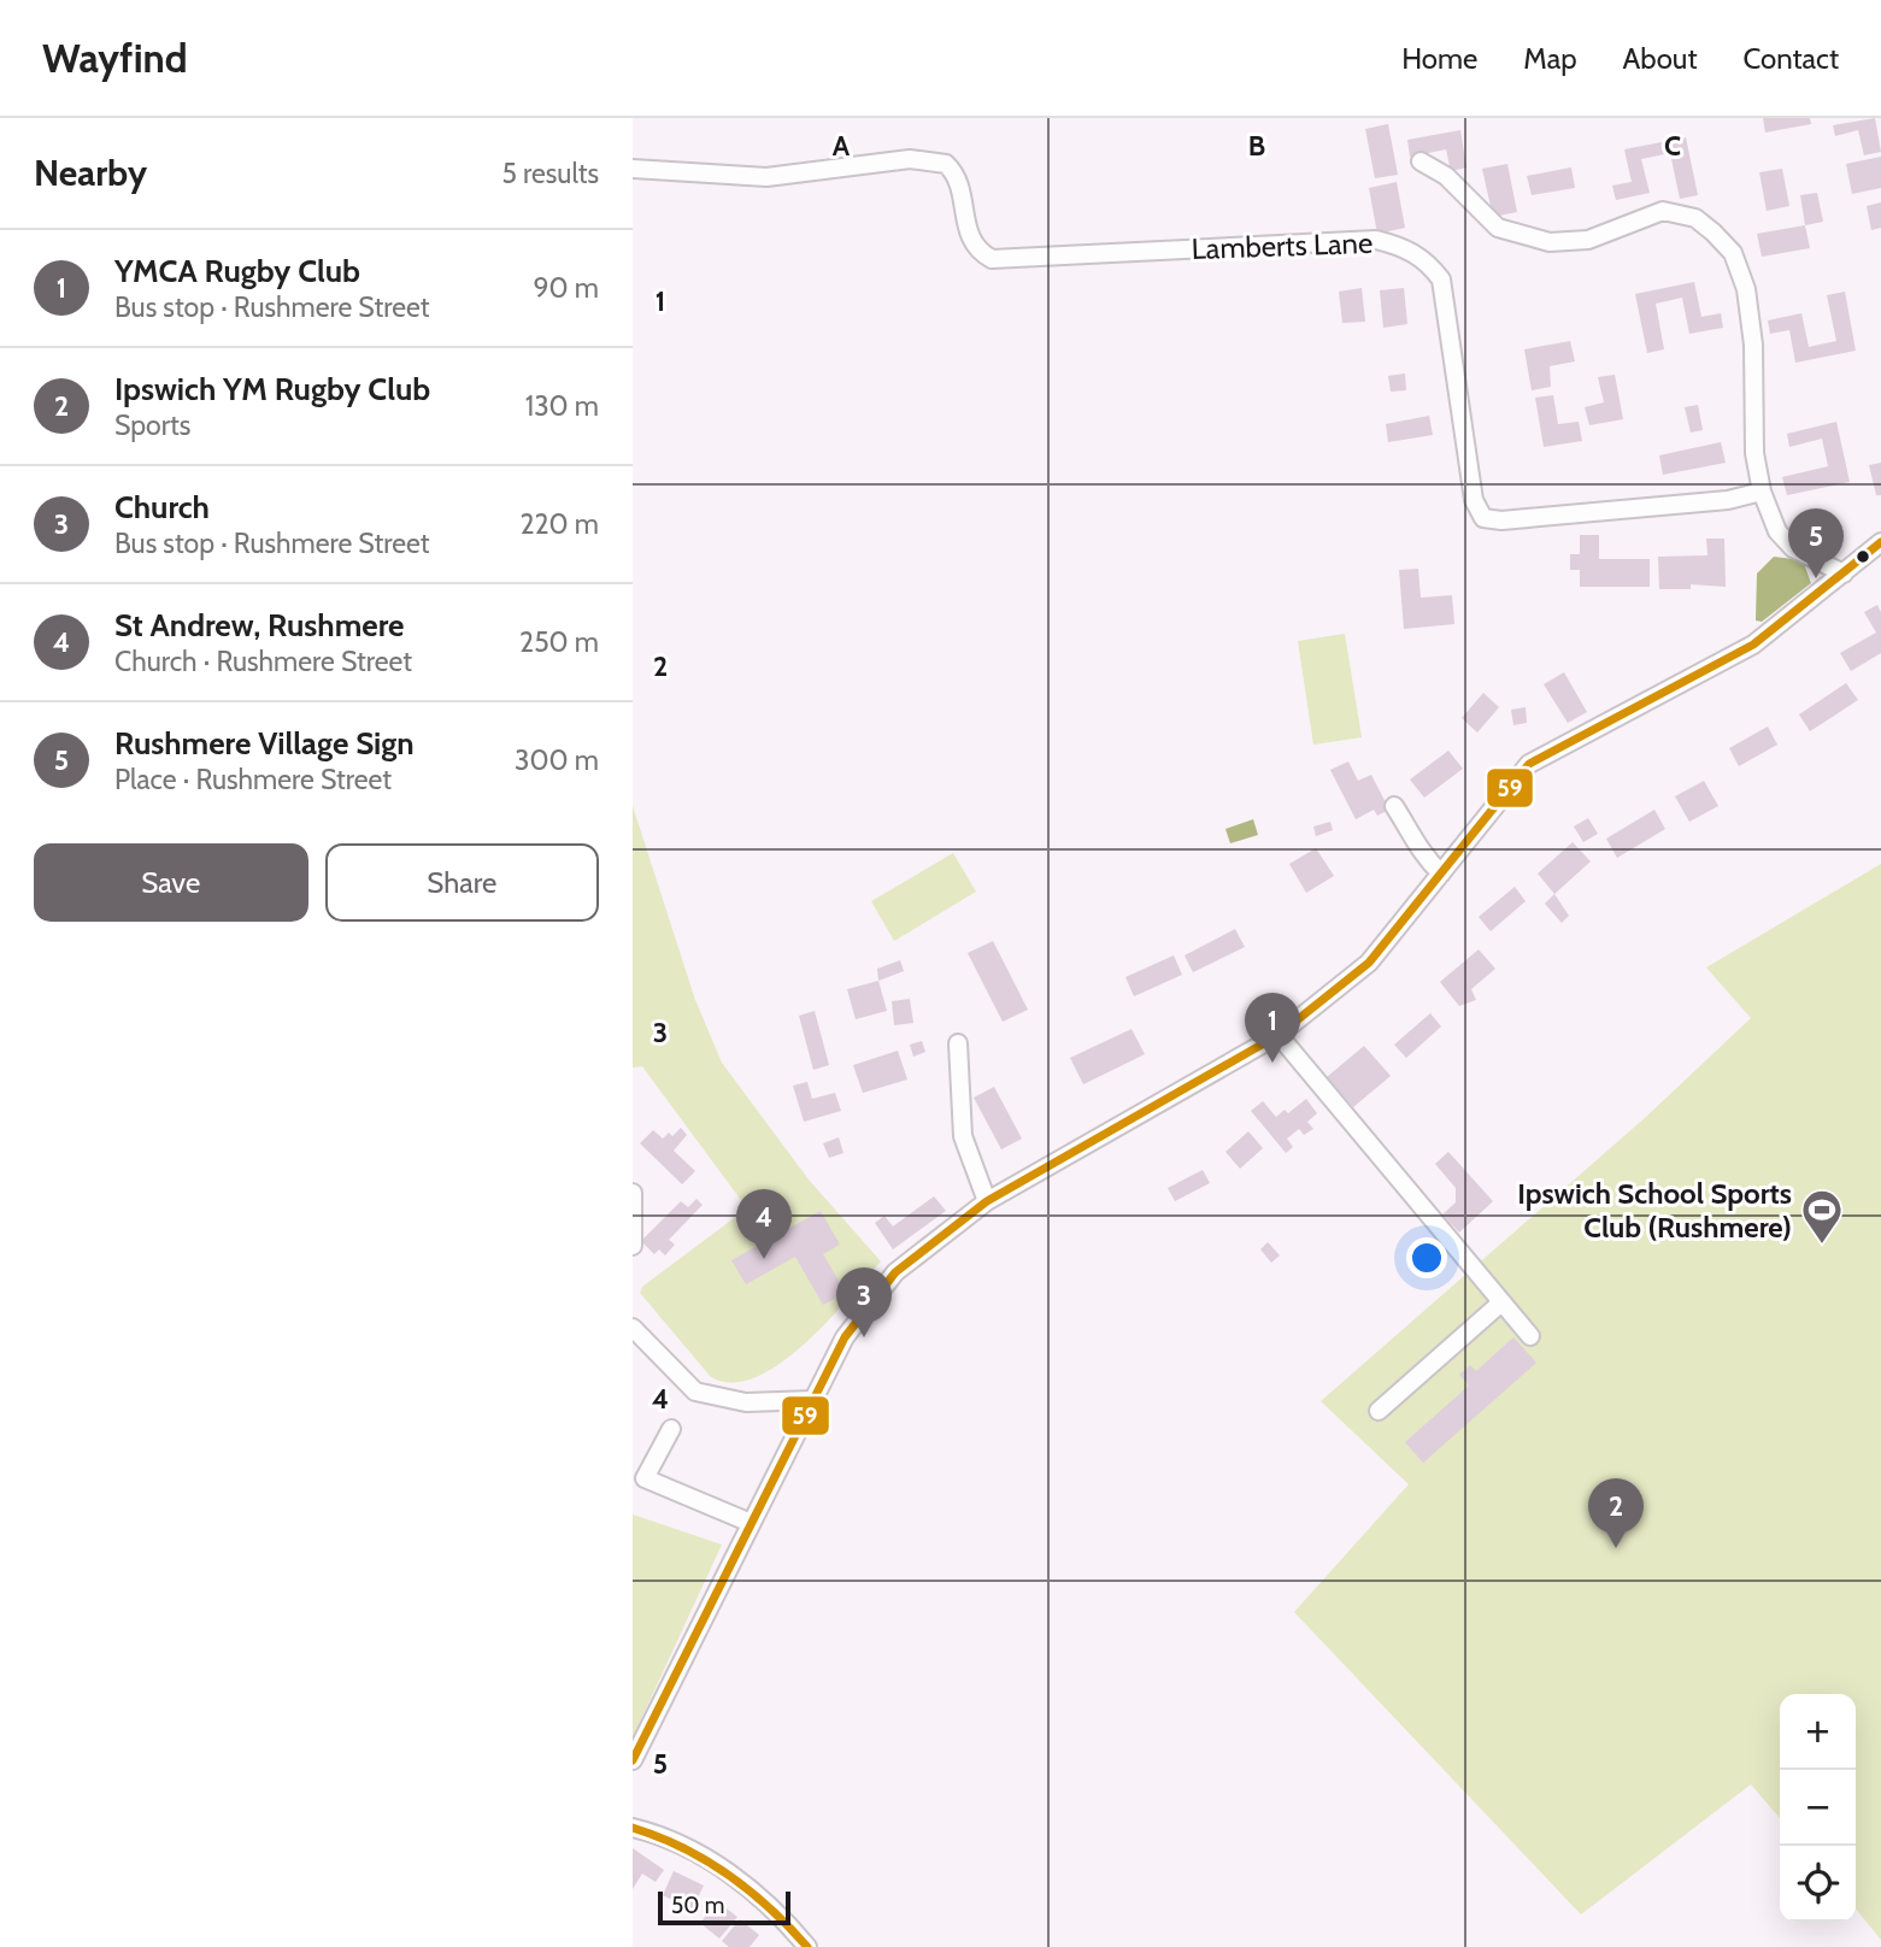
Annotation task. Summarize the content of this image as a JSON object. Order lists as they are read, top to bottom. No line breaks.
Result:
{"streets":{"street":["Lamberts Lane"]},"places":{"sports":["Ipswich School Sports Club (Rushmere)"]},"lines":["transit line 59"],"scale_bar":"50 m","page":{"header":"Wayfind","nav":["Home","Map","About","Contact"],"heading":["Nearby","5 results"],"list":[{"mark":"1","name":"YMCA Rugby Club","note":"Bus stop · Rushmere Street","value":"90 m"},{"mark":"2","name":"Ipswich YM Rugby Club","note":"Sports","value":"130 m"},{"mark":"3","name":"Church","note":"Bus stop · Rushmere Street","value":"220 m"},{"mark":"4","name":"St Andrew, Rushmere","note":"Church · Rushmere Street","value":"250 m"},{"mark":"5","name":"Rushmere Village Sign","note":"Place · Rushmere Street","value":"300 m"}],"pins":["5","1","4","3","2"],"buttons":["Save","Share"],"map_buttons":["+","−"],"scale":"50 m"},"grid":{"columns":["A","B","C"],"rows":["1","2","3","4","5"]}}
